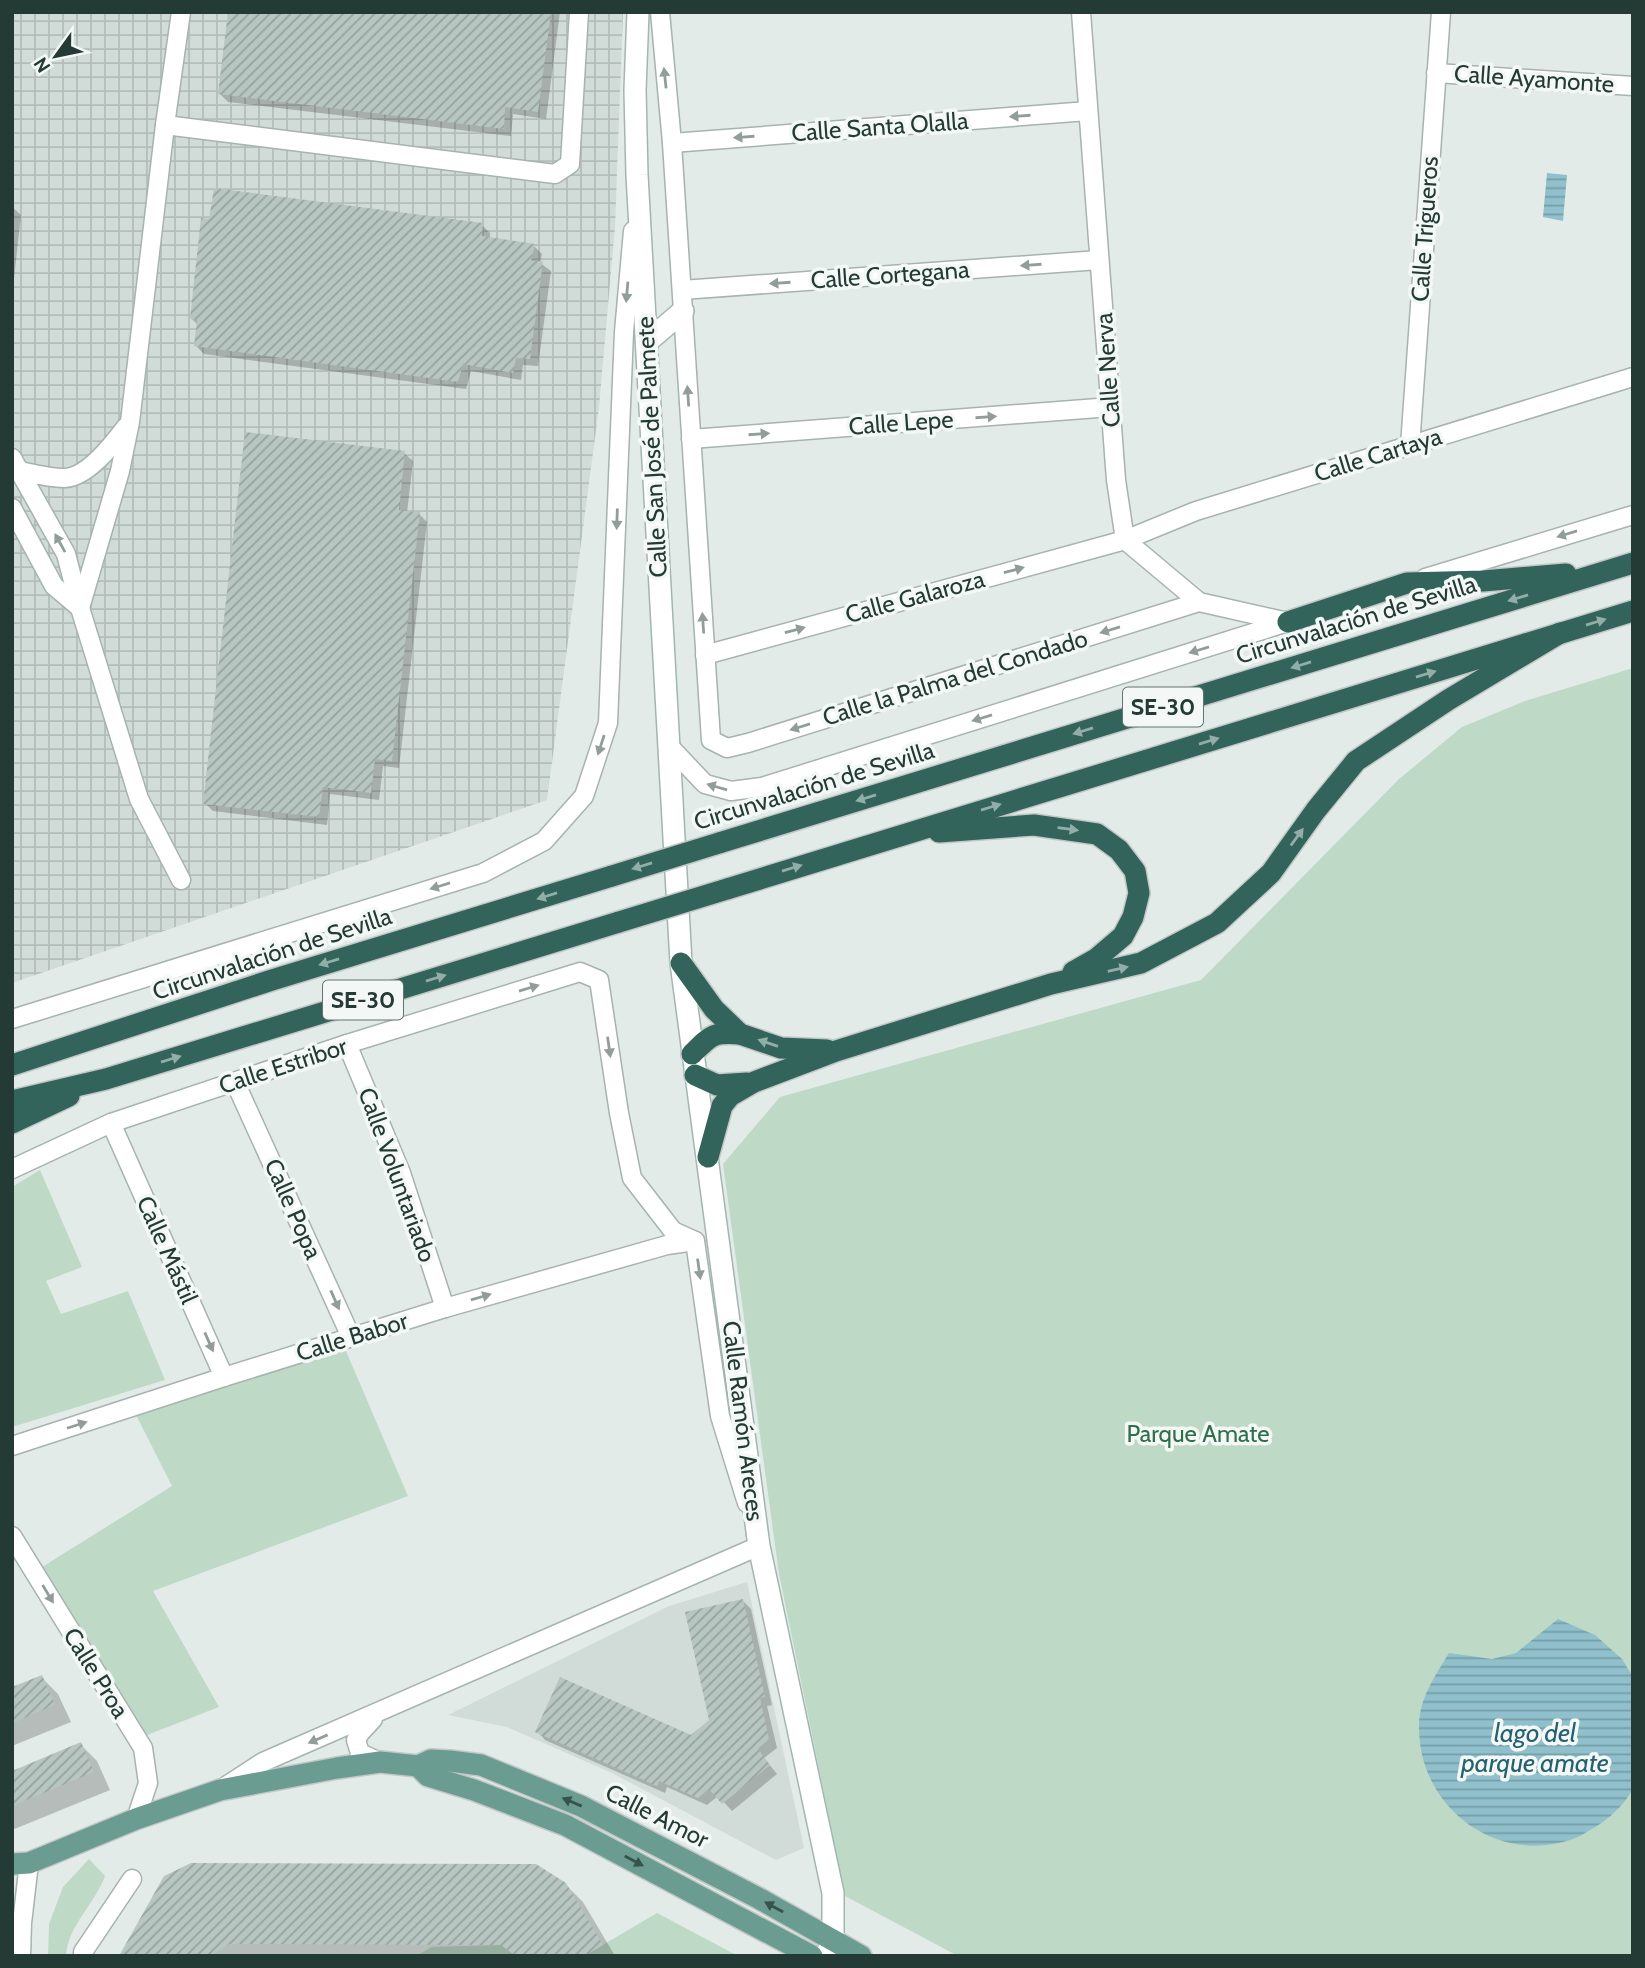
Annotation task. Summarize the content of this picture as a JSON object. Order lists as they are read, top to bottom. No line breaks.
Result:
{"streets":{"highway":["Circunvalación de Sevilla","SE-30"],"main road":["Calle Amor"],"street":["Calle Ayamonte","Calle Santa Olalla","Calle Trigueros","Calle Cortegana","Calle Nerva","Calle Lepe","Calle San José de Palmete","Calle Cartaya","Calle Galaroza","Calle la Palma del Condado","Calle Estribor","Calle Voluntariado","Calle Popa","Calle Mástil","Calle Babor","Calle Ramón Areces","Calle Proa"]},"crossings":[["Calle Ayamonte","Calle Trigueros"],["Calle Santa Olalla","Calle Nerva"],["Calle Santa Olalla","Calle San José de Palmete"],["Calle Trigueros","Calle Cartaya"],["Calle Cortegana","Calle Nerva"],["Calle Cortegana","Calle San José de Palmete"],["Calle Nerva","Calle Lepe"],["Calle Nerva","Calle Cartaya"],["Calle Nerva","Calle Galaroza"],["Calle Lepe","Calle San José de Palmete"],["Calle San José de Palmete","Calle Galaroza"],["Calle San José de Palmete","Calle la Palma del Condado"],["Calle San José de Palmete","Calle Ramón Areces"],["Calle Cartaya","Calle Galaroza"],["Calle Estribor","Calle Voluntariado"],["Calle Estribor","Calle Popa"],["Calle Estribor","Calle Mástil"],["Calle Estribor","Calle Babor"],["Calle Voluntariado","Calle Babor"],["Calle Popa","Calle Babor"],["Calle Mástil","Calle Babor"],["Calle Ramón Areces","Calle Amor"],["Calle Proa","Calle Amor"]],"one_way":["Calle Santa Olalla","Calle Cortegana","Calle Lepe","Calle Popa","Calle Mástil","Calle Babor","Calle Proa"],"water":["lago del parque amate"],"parks":["Parque Amate"],"north":"bottom left"}
